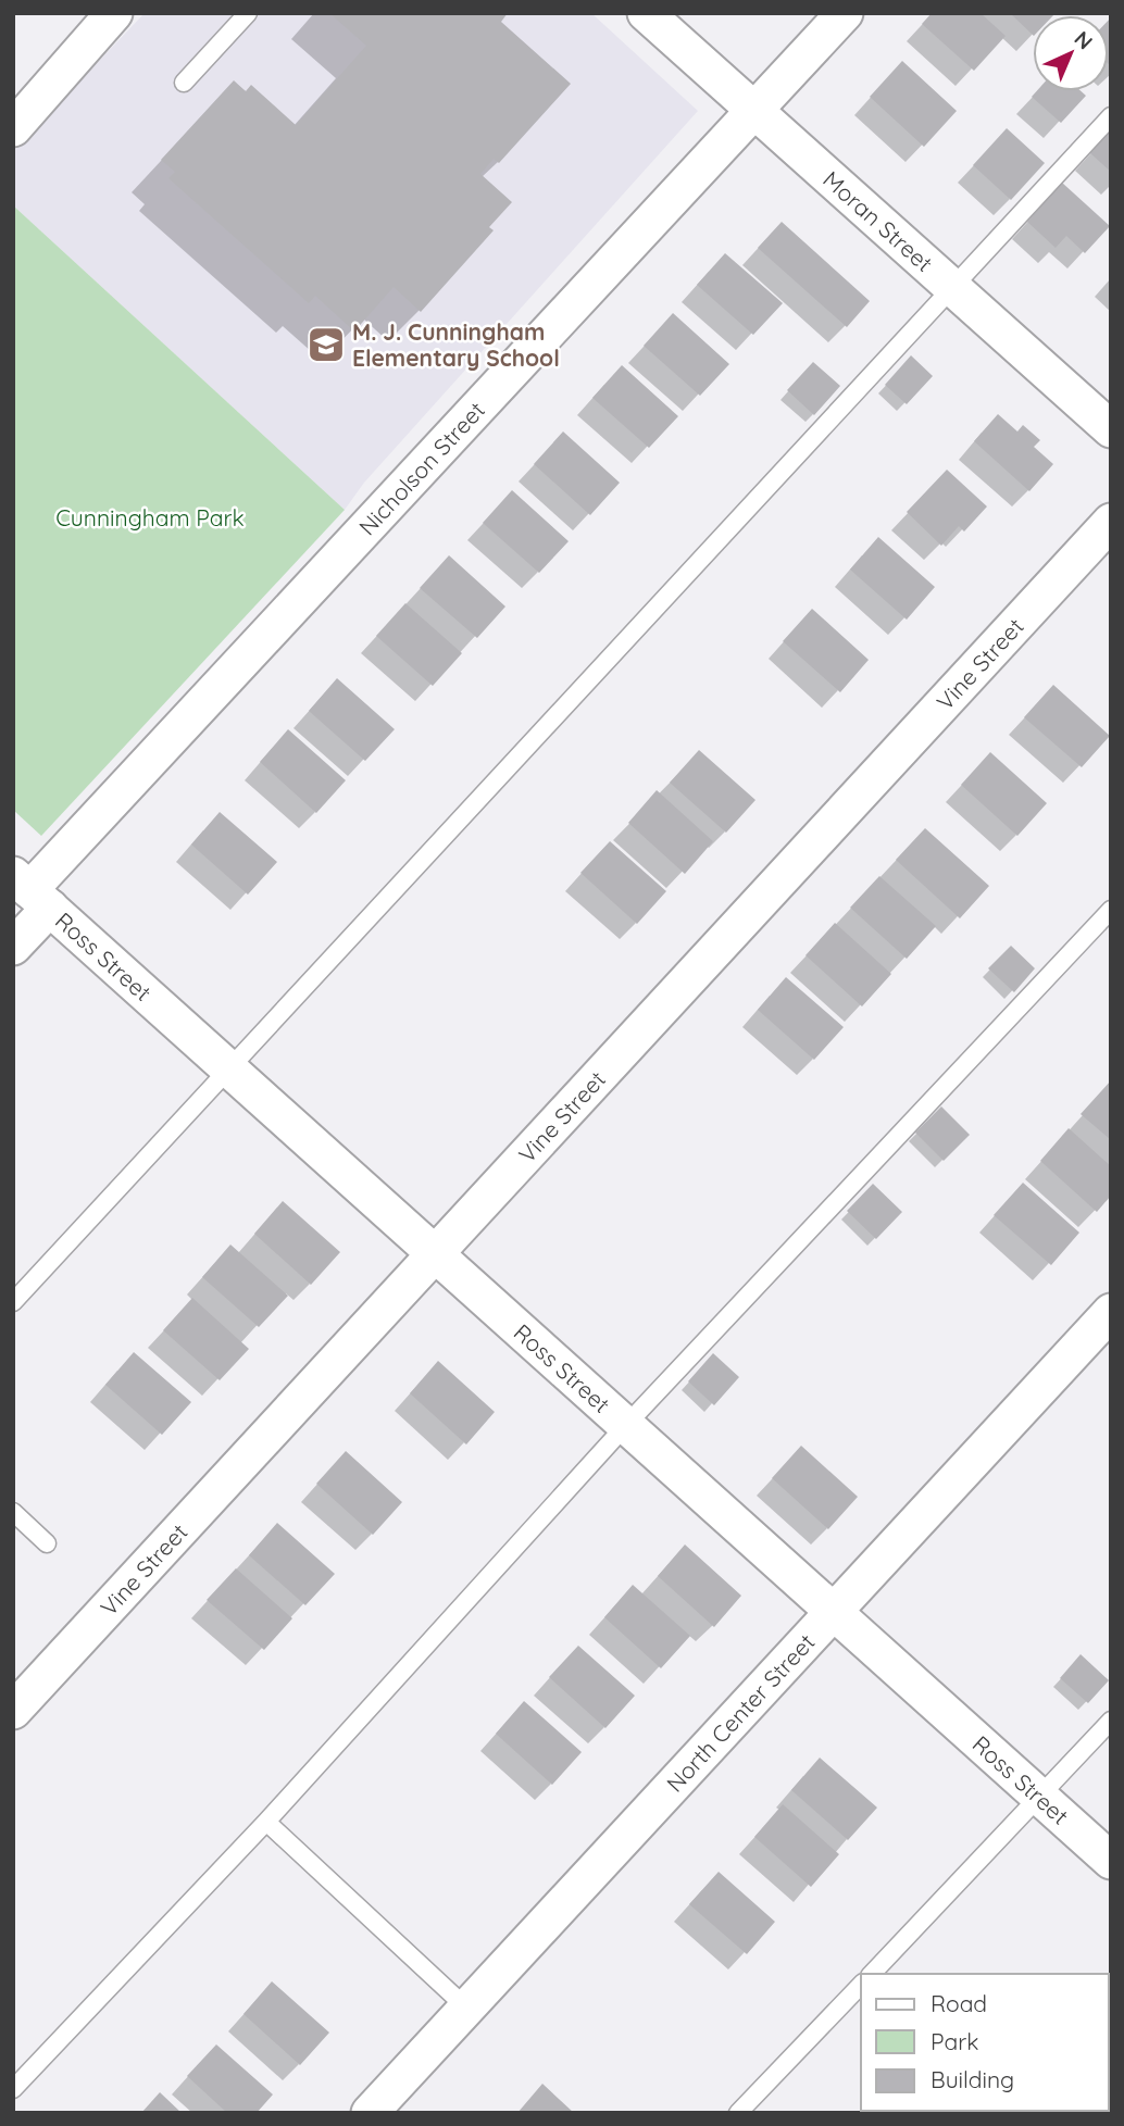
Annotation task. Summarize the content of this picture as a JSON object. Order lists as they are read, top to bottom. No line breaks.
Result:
{"streets":{"street":["Moran Street","Nicholson Street","Vine Street","Ross Street","North Center Street"]},"crossings":[["Moran Street","Nicholson Street"],["Nicholson Street","Ross Street"],["Vine Street","Ross Street"],["Ross Street","North Center Street"]],"parks":["Cunningham Park"],"places":{"school or university":["M. J. Cunningham Elementary School"]},"legend":["Road","Park","Building"],"north":"top right"}
